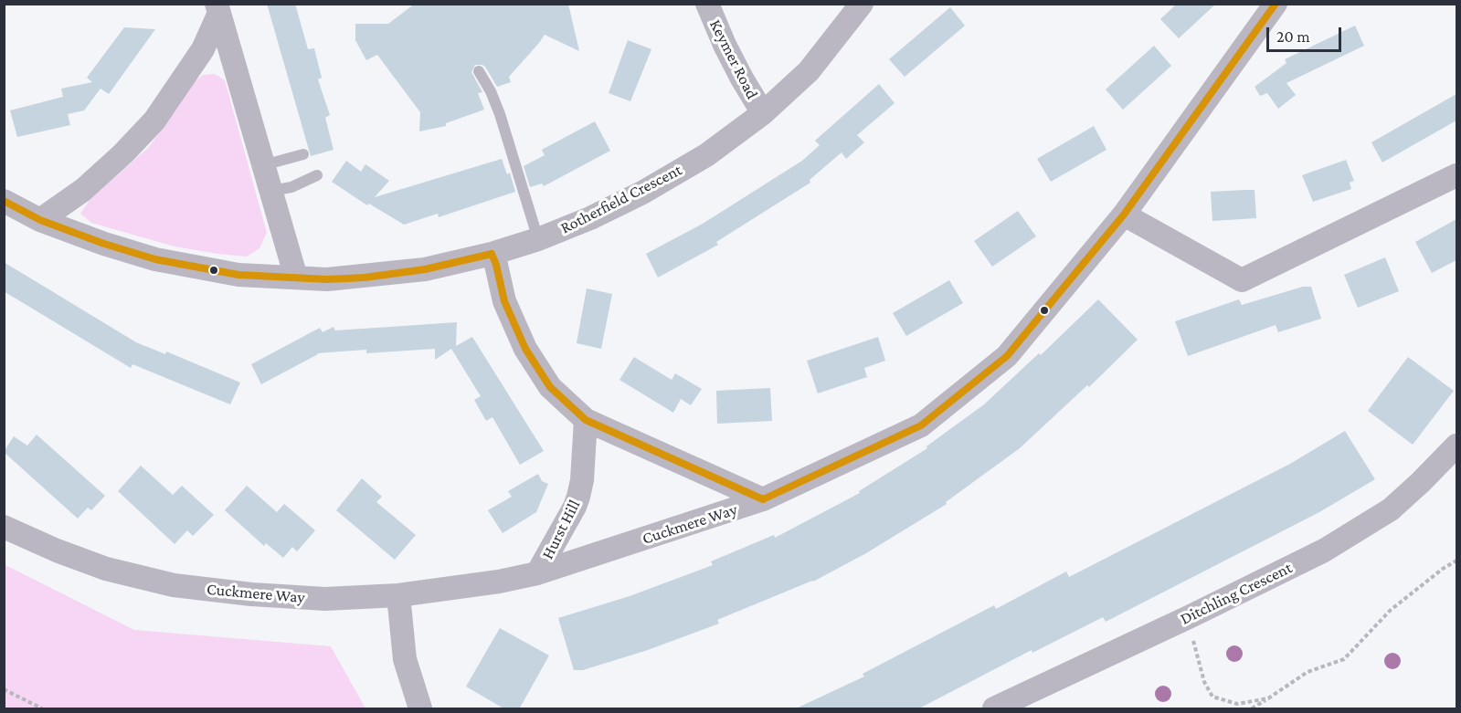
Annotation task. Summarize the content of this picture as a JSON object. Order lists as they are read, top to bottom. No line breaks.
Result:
{"streets":{"street":["Keymer Road","Rotherfield Crescent","Cuckmere Way","Hurst Hill","Ditchling Crescent"]},"crossings":[["Keymer Road","Rotherfield Crescent"],["Cuckmere Way","Hurst Hill"]],"scale_bar":"20 m"}
